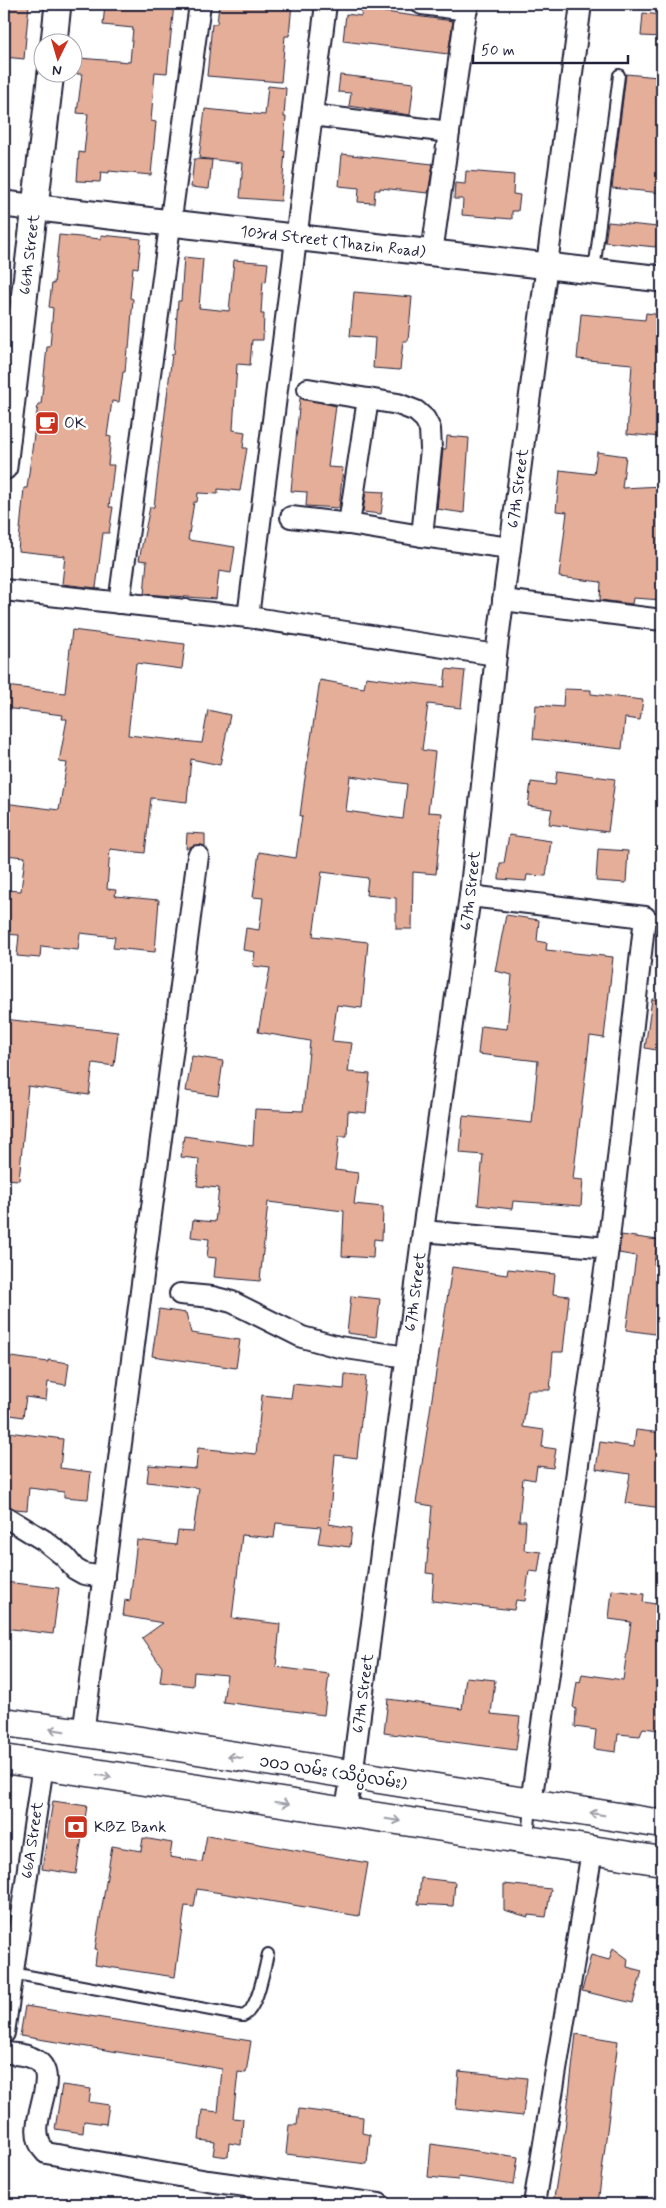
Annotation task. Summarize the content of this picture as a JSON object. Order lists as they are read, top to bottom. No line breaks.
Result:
{"streets":{"main road":["၁၀၁ လမ်း (သိပ္ပံလမ်း)"],"street":["103rd Street (Thazin Road)","66th Street","67th Street","66A Street"]},"crossings":[["103rd Street (Thazin Road)","66th Street"],["103rd Street (Thazin Road)","67th Street"],["67th Street","၁၀၁ လမ်း (သိပ္ပံလမ်း)"]],"places":{"cafe":["OK"],"bank":["KBZ Bank"]},"scale_bar":"50 m","north":"bottom"}
